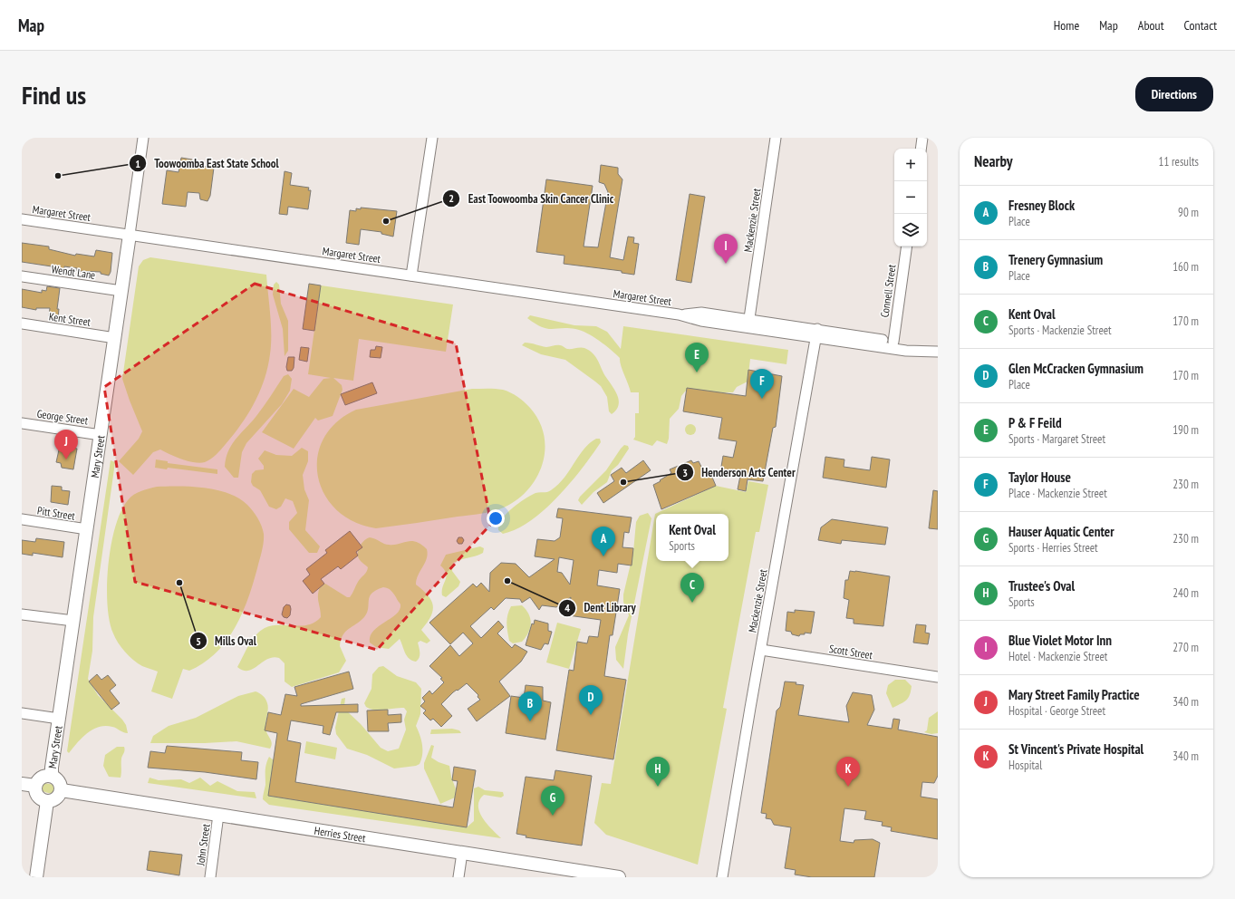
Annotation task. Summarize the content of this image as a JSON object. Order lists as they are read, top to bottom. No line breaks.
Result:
{"streets":{"main road":["Mary Street","Herries Street"],"street":["Margaret Street","Mackenzie Street","Wendt Lane","Connell Street","Kent Street","George Street","Pitt Street","Scott Street","John Street"]},"crossings":[["Margaret Street","Mackenzie Street"],["Margaret Street","Connell Street"],["Margaret Street","Mary Street"],["Mackenzie Street","Scott Street"],["Wendt Lane","Mary Street"],["Kent Street","Mary Street"],["George Street","Mary Street"],["Mary Street","Pitt Street"],["Mary Street","Herries Street"],["Herries Street","John Street"]],"places":["Toowoomba East State School","East Toowoomba Skin Cancer Clinic","Henderson Arts Center","Dent Library","Mills Oval"],"page":{"header":"Map","nav":["Home","Map","About","Contact"],"buttons":"Directions","title":"Find us","heading":["Nearby","11 results"],"map_buttons":["+","−"],"list":[{"mark":"A","name":"Fresney Block","note":"Place","value":"90 m"},{"mark":"B","name":"Trenery Gymnasium","note":"Place","value":"160 m"},{"mark":"C","name":"Kent Oval","note":"Sports · Mackenzie Street","value":"170 m"},{"mark":"D","name":"Glen McCracken Gymnasium","note":"Place","value":"170 m"},{"mark":"E","name":"P & F Feild","note":"Sports · Margaret Street","value":"190 m"},{"mark":"F","name":"Taylor House","note":"Place · Mackenzie Street","value":"230 m"},{"mark":"G","name":"Hauser Aquatic Center","note":"Sports · Herries Street","value":"230 m"},{"mark":"H","name":"Trustee's Oval","note":"Sports","value":"240 m"},{"mark":"I","name":"Blue Violet Motor Inn","note":"Hotel · Mackenzie Street","value":"270 m"},{"mark":"J","name":"Mary Street Family Practice","note":"Hospital · George Street","value":"340 m"},{"mark":"K","name":"St Vincent's Private Hospital","note":"Hospital","value":"340 m"}],"pins":["I","E","F","J","A","C","D","B","H","K","G"],"popup":["Kent Oval","Sports"]}}
